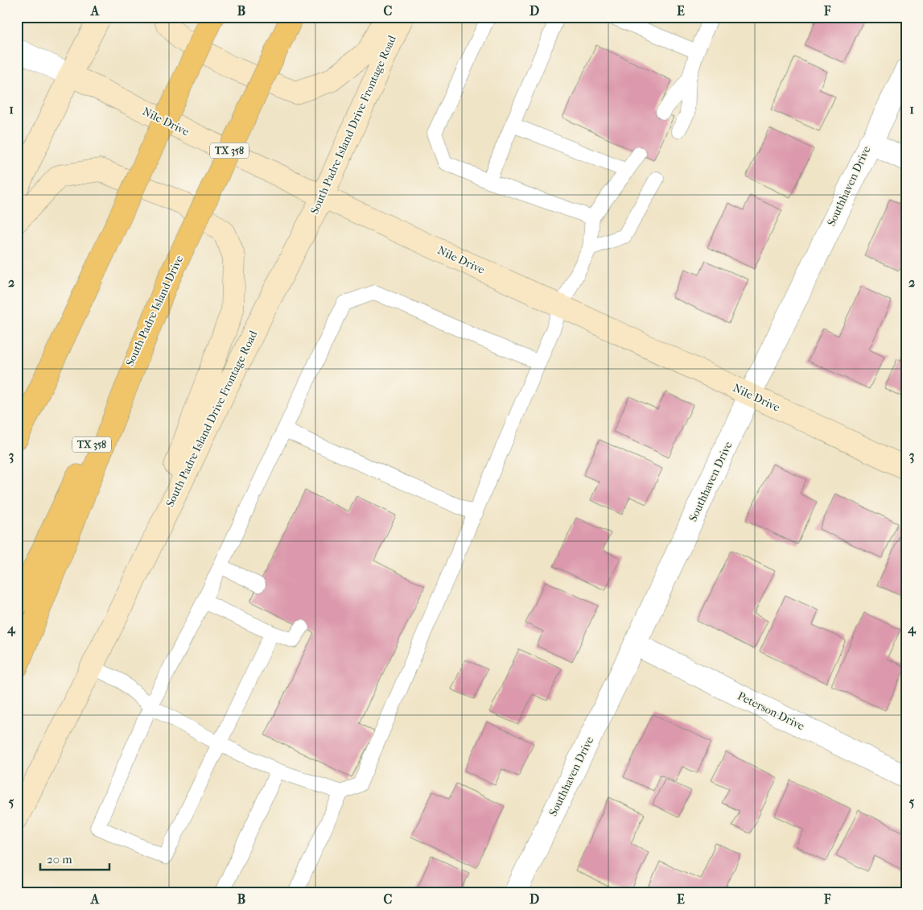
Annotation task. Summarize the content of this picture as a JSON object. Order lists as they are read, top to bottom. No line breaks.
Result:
{"streets":{"highway":["TX 358","South Padre Island Drive"],"main road":["Nile Drive","South Padre Island Drive Frontage Road"],"street":["Southhaven Drive","Peterson Drive"]},"crossings":[["Nile Drive","South Padre Island Drive Frontage Road"],["Nile Drive","Southhaven Drive"],["Southhaven Drive","Peterson Drive"]],"scale_bar":"20 m","grid":{"columns":["A","B","C","D","E","F"],"rows":["1","2","3","4","5"]}}
